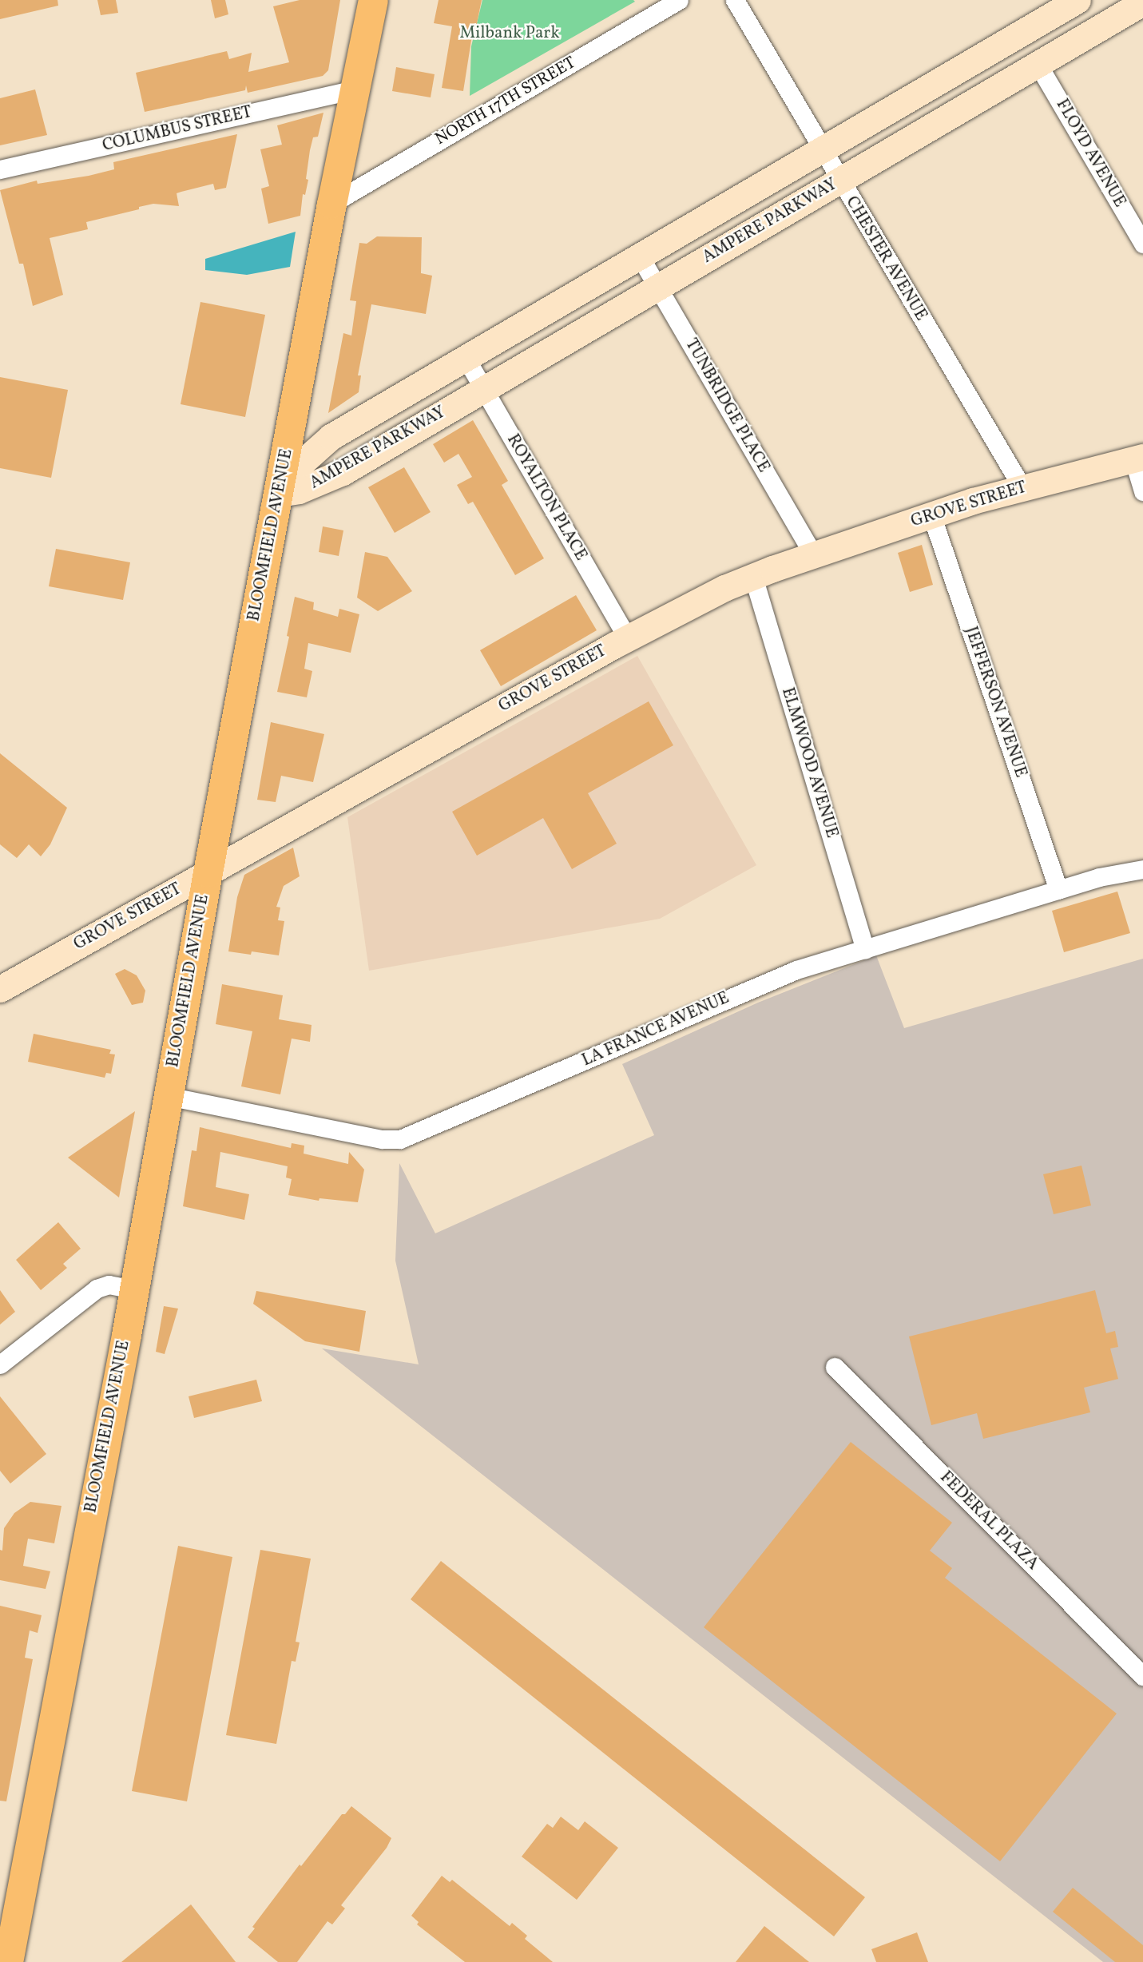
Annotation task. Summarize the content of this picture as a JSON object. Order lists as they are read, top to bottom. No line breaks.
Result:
{"streets":{"main road":["BLOOMFIELD AVENUE"],"street":["NORTH 17TH STREET","COLUMBUS STREET","FLOYD AVENUE","AMPERE PARKWAY","CHESTER AVENUE","TUNBRIDGE PLACE","ROYALTON PLACE","GROVE STREET","JEFFERSON AVENUE","ELMWOOD AVENUE","LA FRANCE AVENUE","FEDERAL PLAZA"]},"crossings":[["NORTH 17TH STREET","BLOOMFIELD AVENUE"],["COLUMBUS STREET","BLOOMFIELD AVENUE"],["FLOYD AVENUE","AMPERE PARKWAY"],["AMPERE PARKWAY","CHESTER AVENUE"],["AMPERE PARKWAY","TUNBRIDGE PLACE"],["AMPERE PARKWAY","ROYALTON PLACE"],["AMPERE PARKWAY","BLOOMFIELD AVENUE"],["CHESTER AVENUE","GROVE STREET"],["TUNBRIDGE PLACE","GROVE STREET"],["ROYALTON PLACE","GROVE STREET"],["GROVE STREET","BLOOMFIELD AVENUE"],["GROVE STREET","JEFFERSON AVENUE"],["GROVE STREET","ELMWOOD AVENUE"],["BLOOMFIELD AVENUE","LA FRANCE AVENUE"],["JEFFERSON AVENUE","LA FRANCE AVENUE"],["ELMWOOD AVENUE","LA FRANCE AVENUE"]],"parks":["Milbank Park"]}
